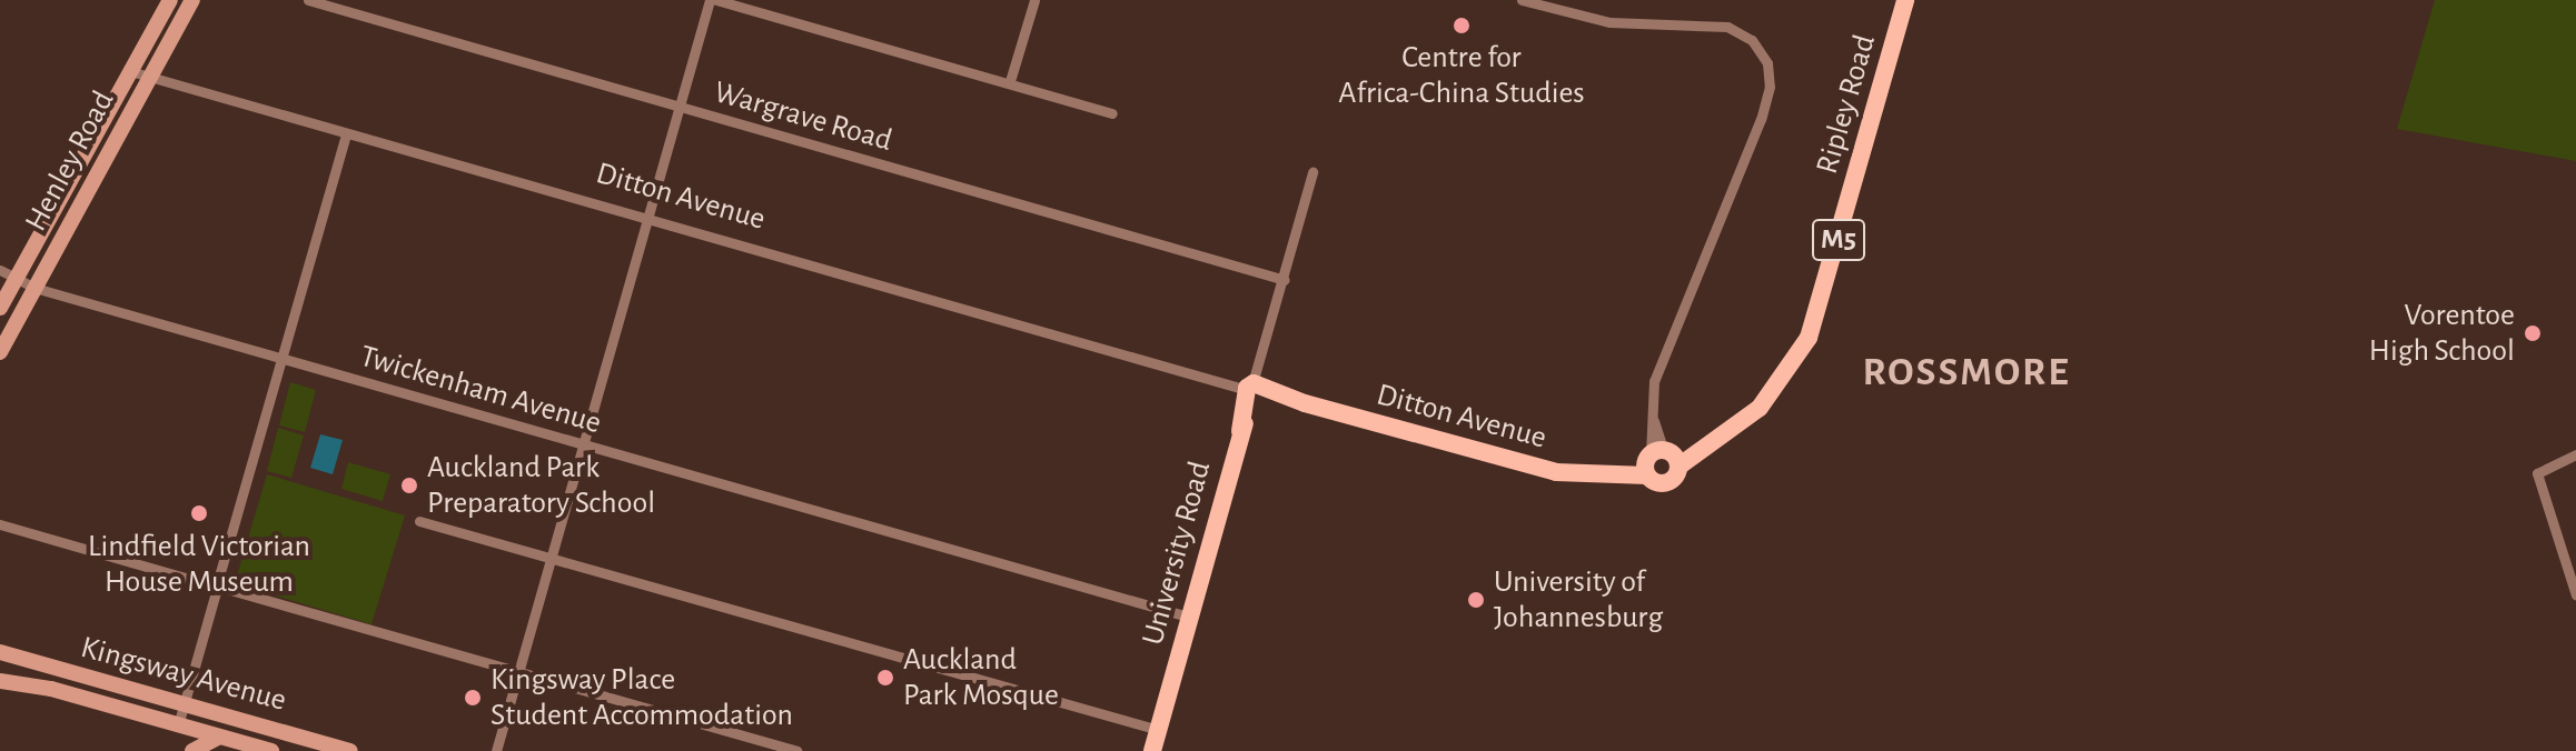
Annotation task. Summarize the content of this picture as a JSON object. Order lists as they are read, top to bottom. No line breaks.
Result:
{"streets":{"main road":["Ripley Road","Henley Road","Ditton Avenue","M5","University Road","Kingsway Avenue"],"street":["Wargrave Road","Twickenham Avenue"]},"crossings":[["Ripley Road","Ditton Avenue"],["Wargrave Road","University Road"],["Henley Road","Ditton Avenue"],["Henley Road","Twickenham Avenue"],["Ditton Avenue","University Road"],["Twickenham Avenue","University Road"]],"districts":["ROSSMORE"],"places":["Centre for Africa-China Studies","Vorentoe High School","Auckland Park Preparatory School","Lindfield Victorian House Museum","University of Johannesburg","Auckland Park Mosque","Kingsway Place Student Accommodation"]}
